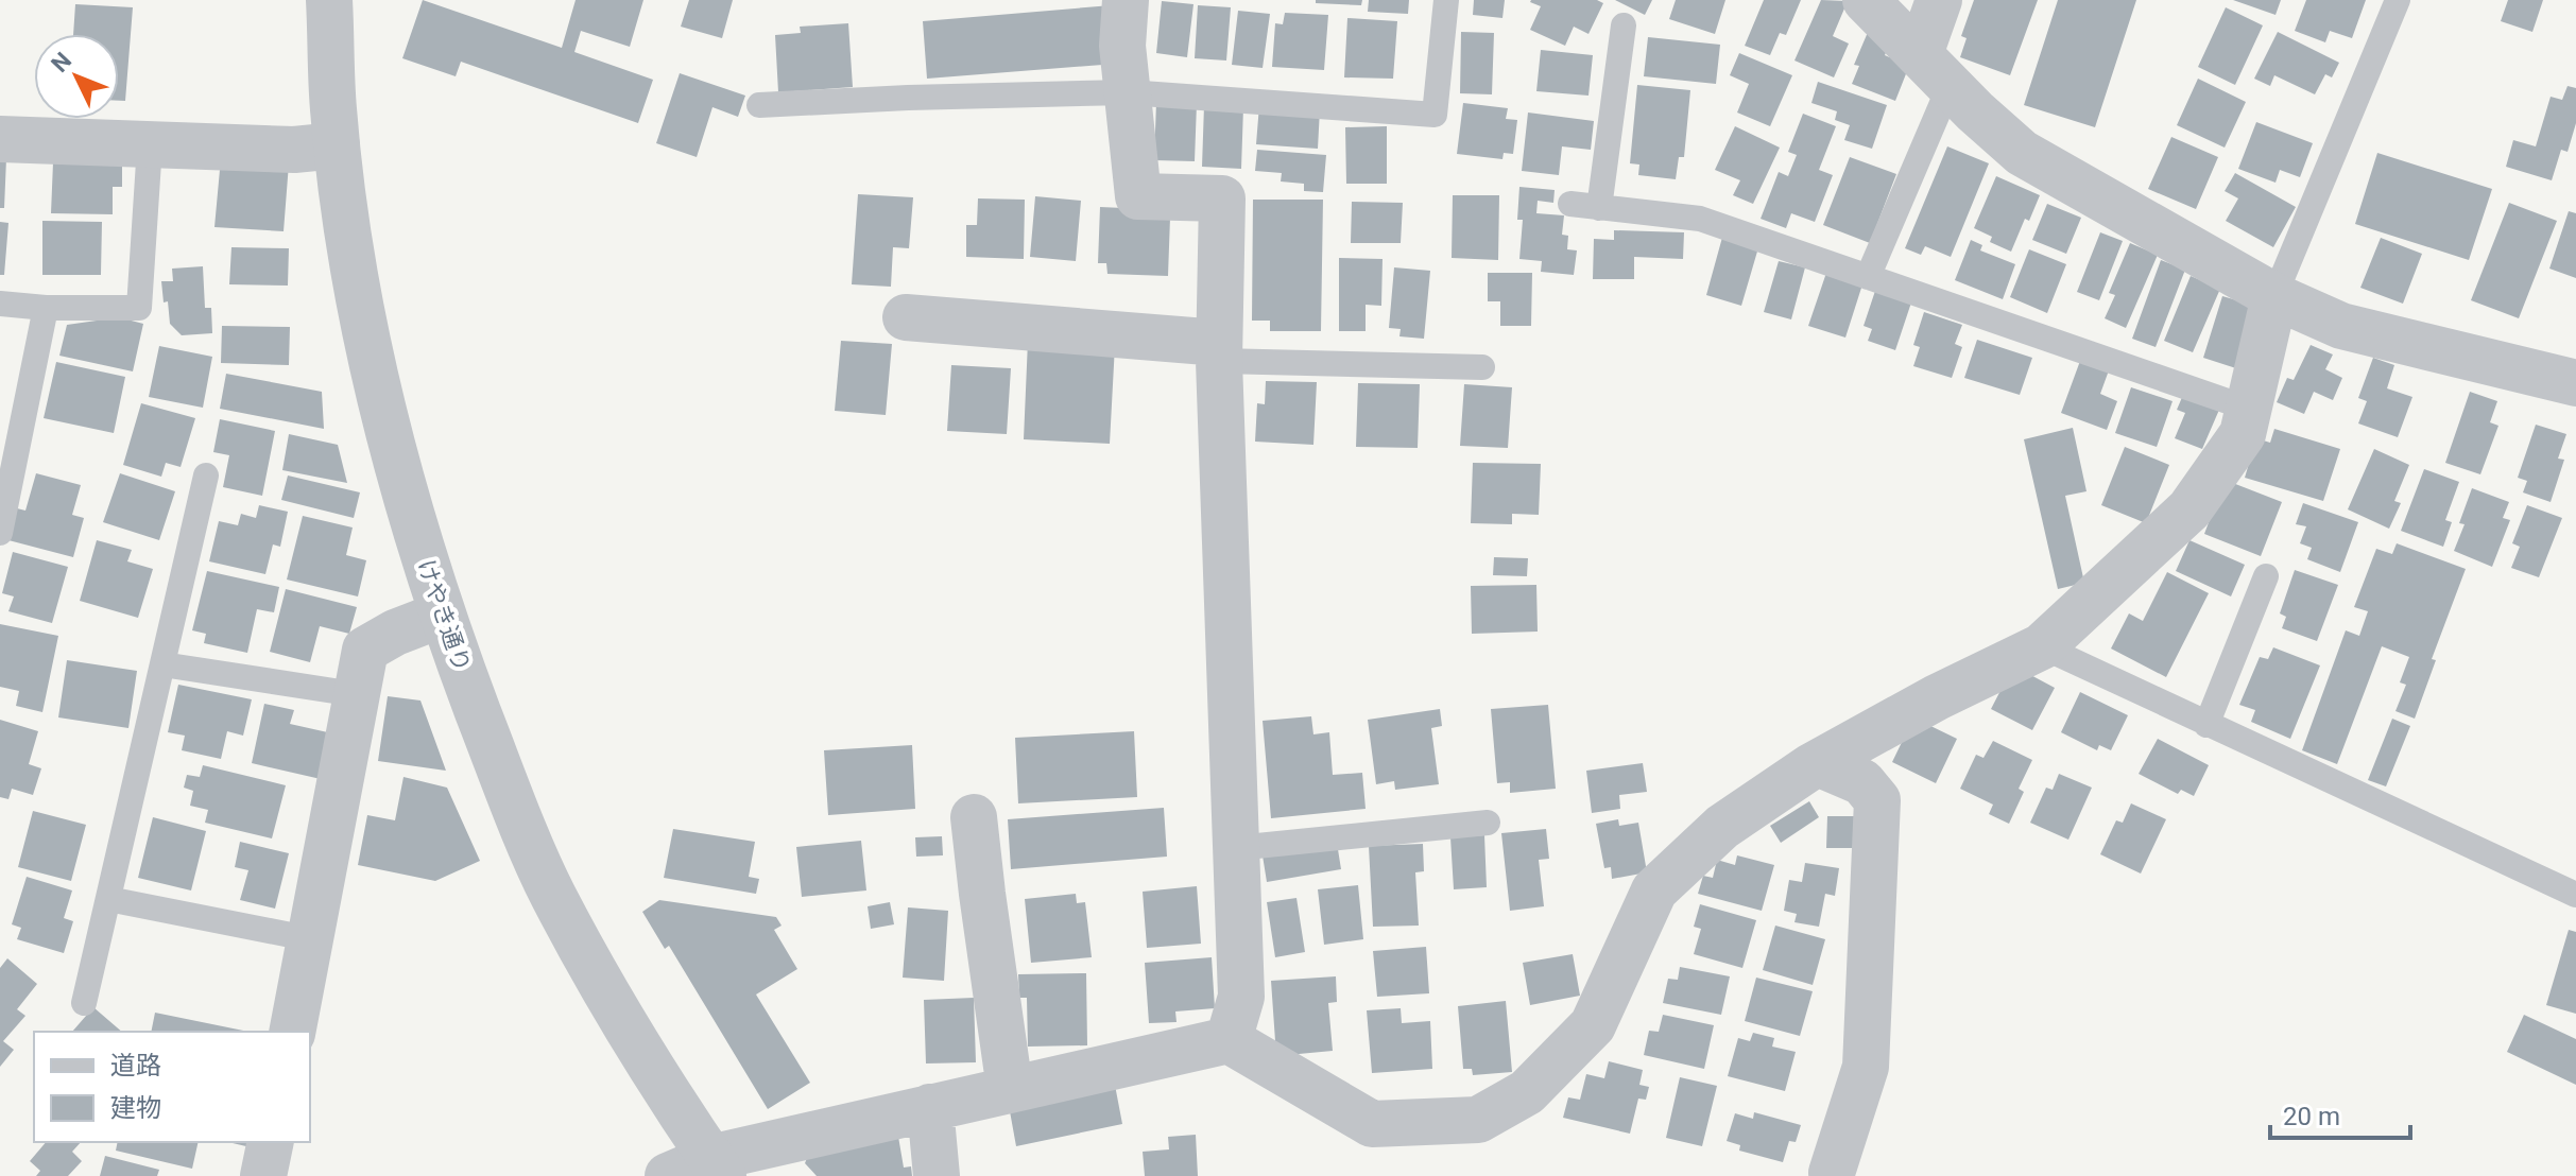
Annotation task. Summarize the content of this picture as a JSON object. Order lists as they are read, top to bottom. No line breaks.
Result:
{"streets":{"street":["けやき通り"]},"legend":["道路","建物"],"scale_bar":"20 m","north":"top left"}
